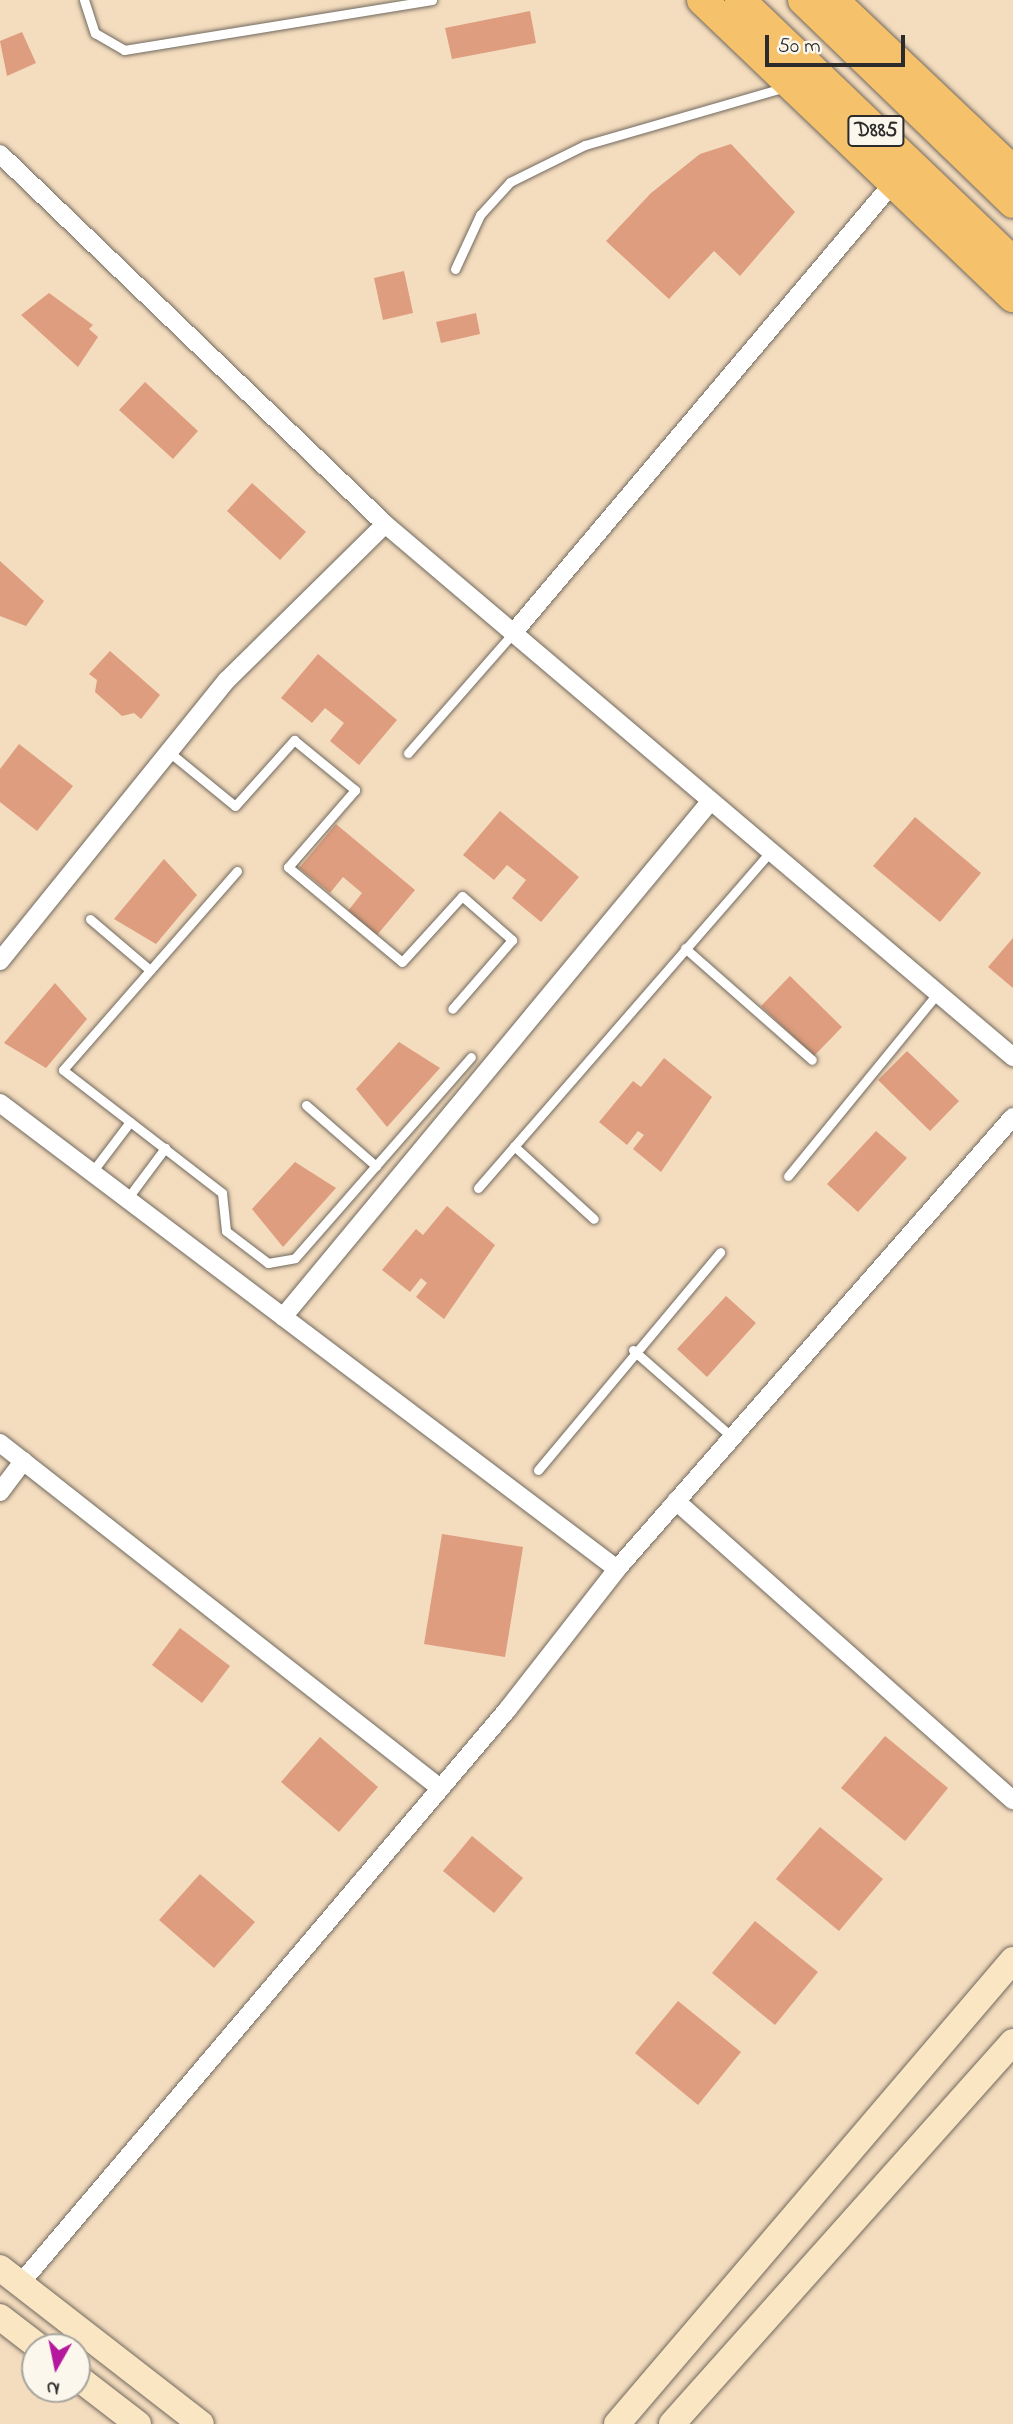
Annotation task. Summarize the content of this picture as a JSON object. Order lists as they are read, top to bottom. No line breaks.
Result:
{"streets":{"highway":["D885"]},"scale_bar":"50 m","north":"bottom"}
